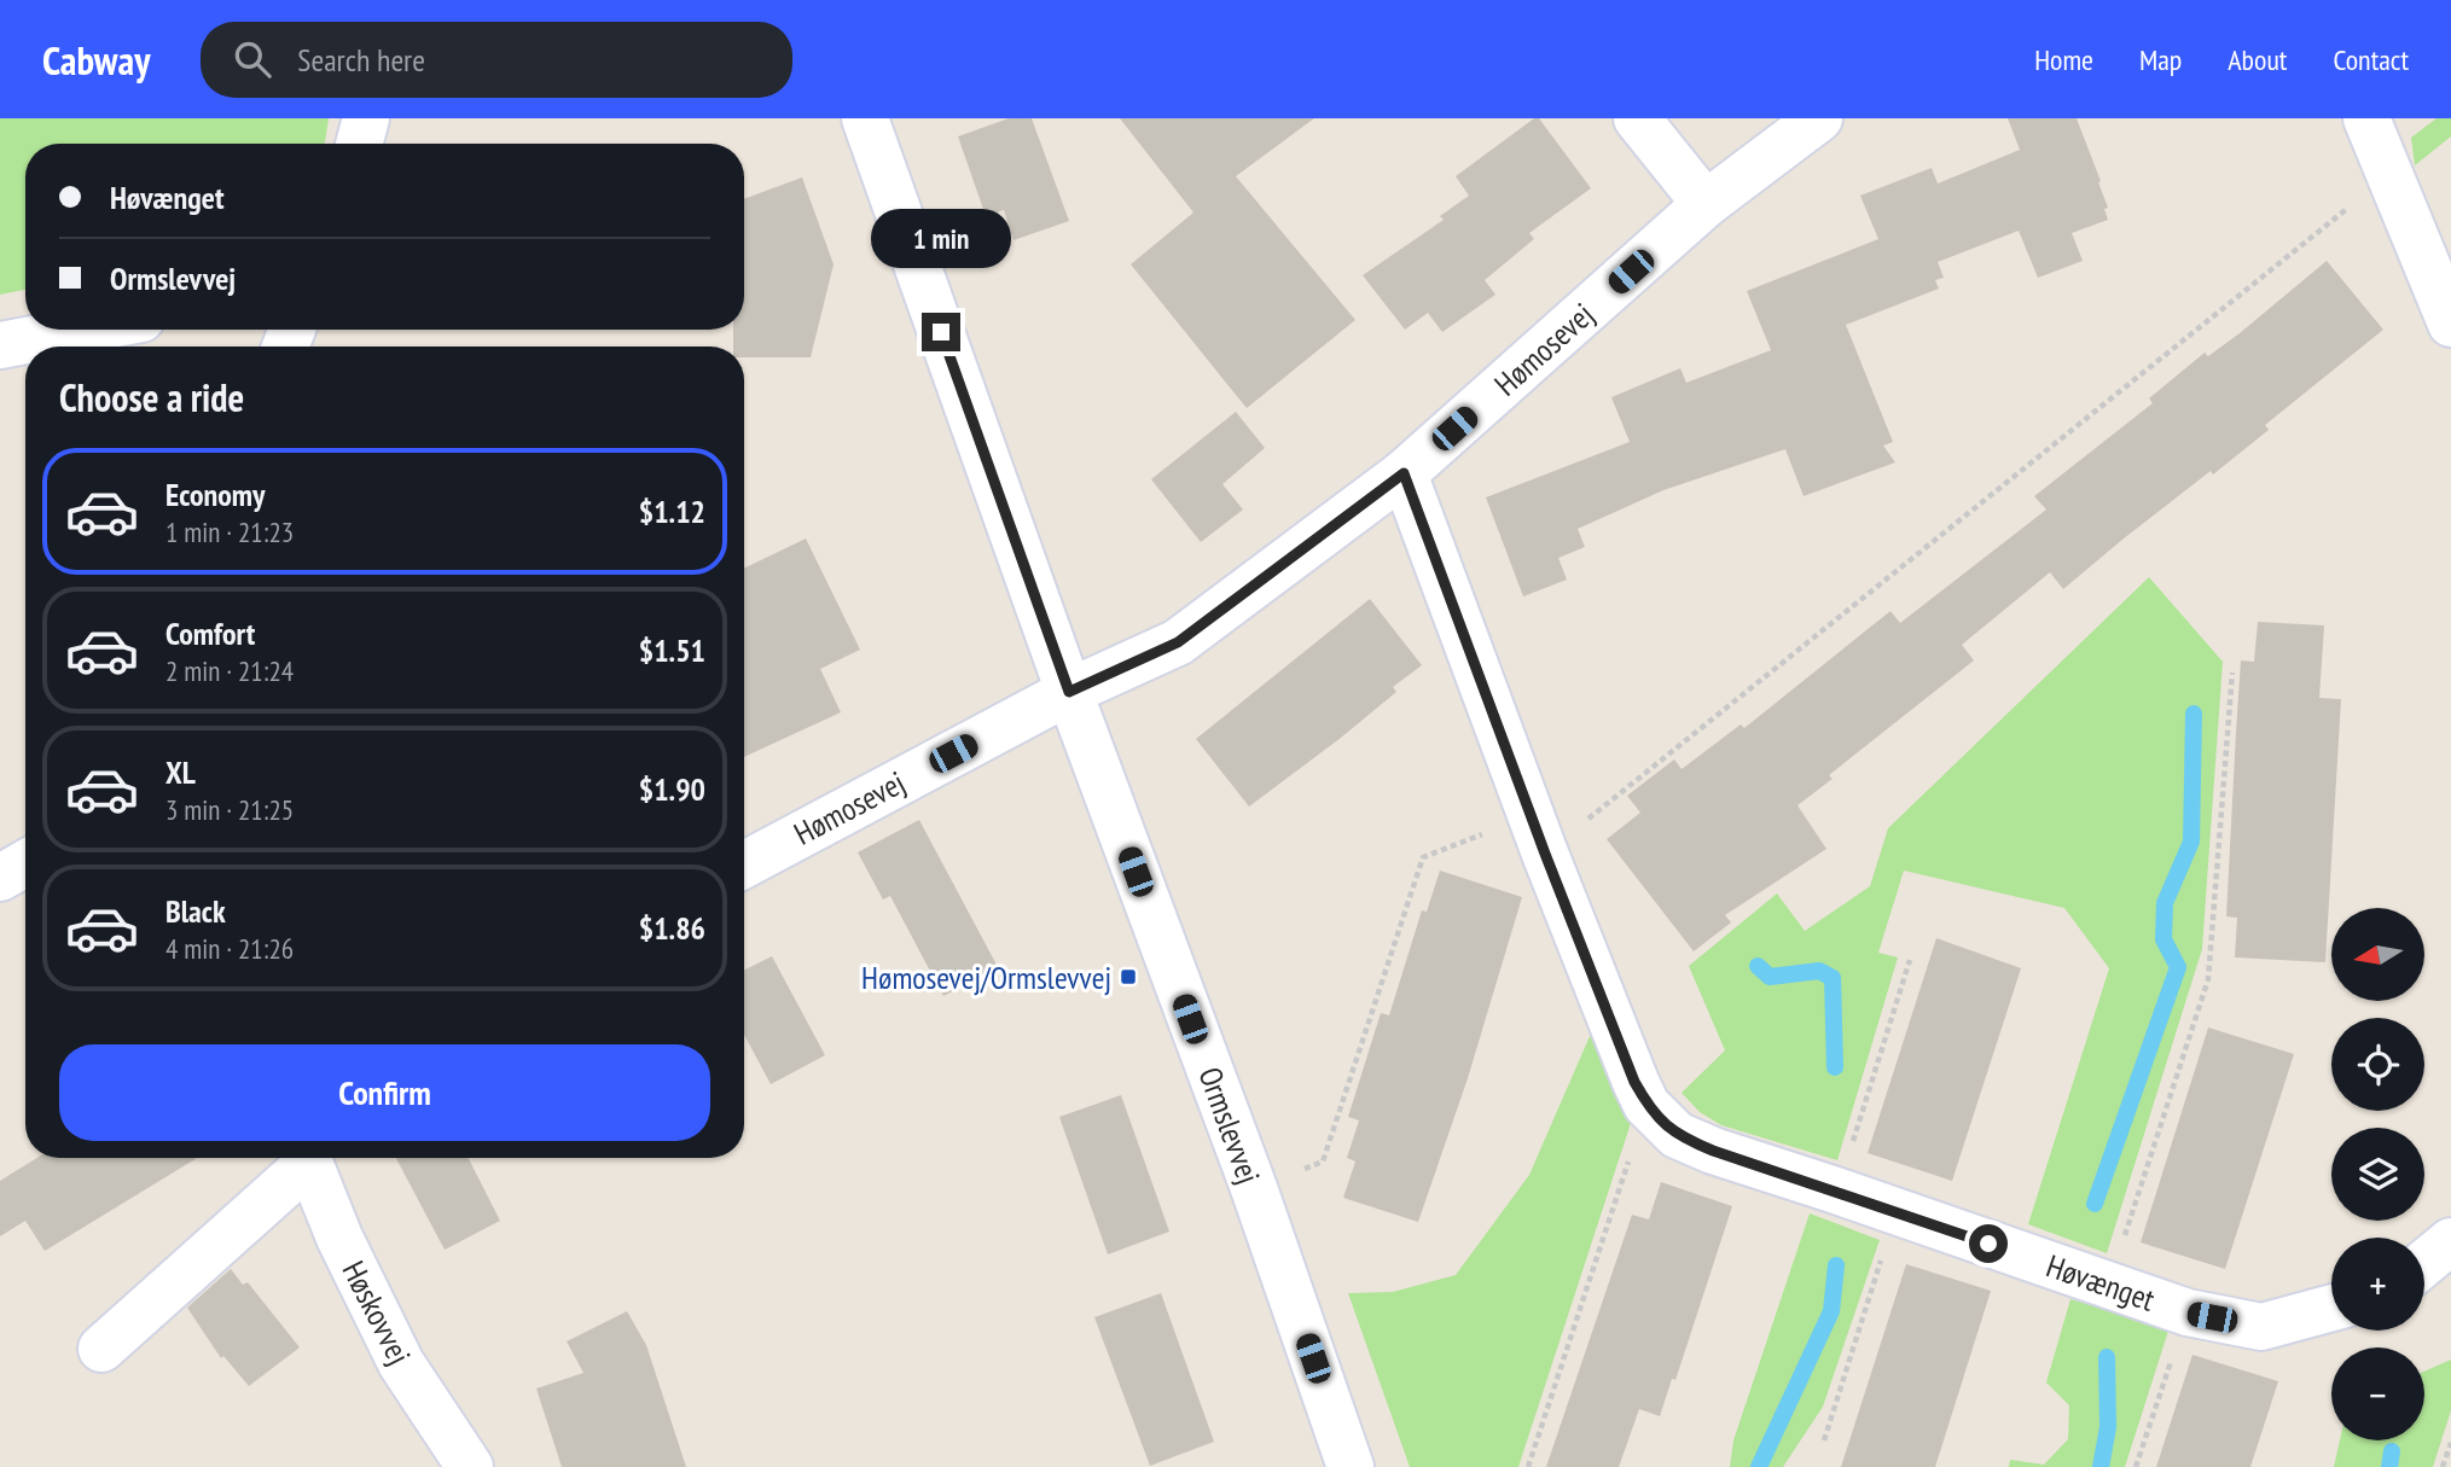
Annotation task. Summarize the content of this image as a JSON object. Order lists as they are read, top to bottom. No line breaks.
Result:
{"streets":{"street":["Hømosevej","Ormslevvej","Høvænget","Høskovvej"]},"crossings":[["Hømosevej","Ormslevvej"],["Hømosevej","Høvænget"]],"places":{"transit":["Hømosevej/Ormslevvej"]},"north":"left","page":{"header":"Cabway","search":"Search here","nav":["Home","Map","About","Contact"],"banner":["Høvænget","Ormslevvej"],"bubble":"1 min","heading":"Choose a ride","list":[{"name":"Economy","note":"1 min · 21:23","value":"$1.12"},{"name":"Comfort","note":"2 min · 21:24","value":"$1.51"},{"name":"XL","note":"3 min · 21:25","value":"$1.90"},{"name":"Black","note":"4 min · 21:26","value":"$1.86"}],"map_buttons":["+","−"],"buttons":"Confirm"}}
